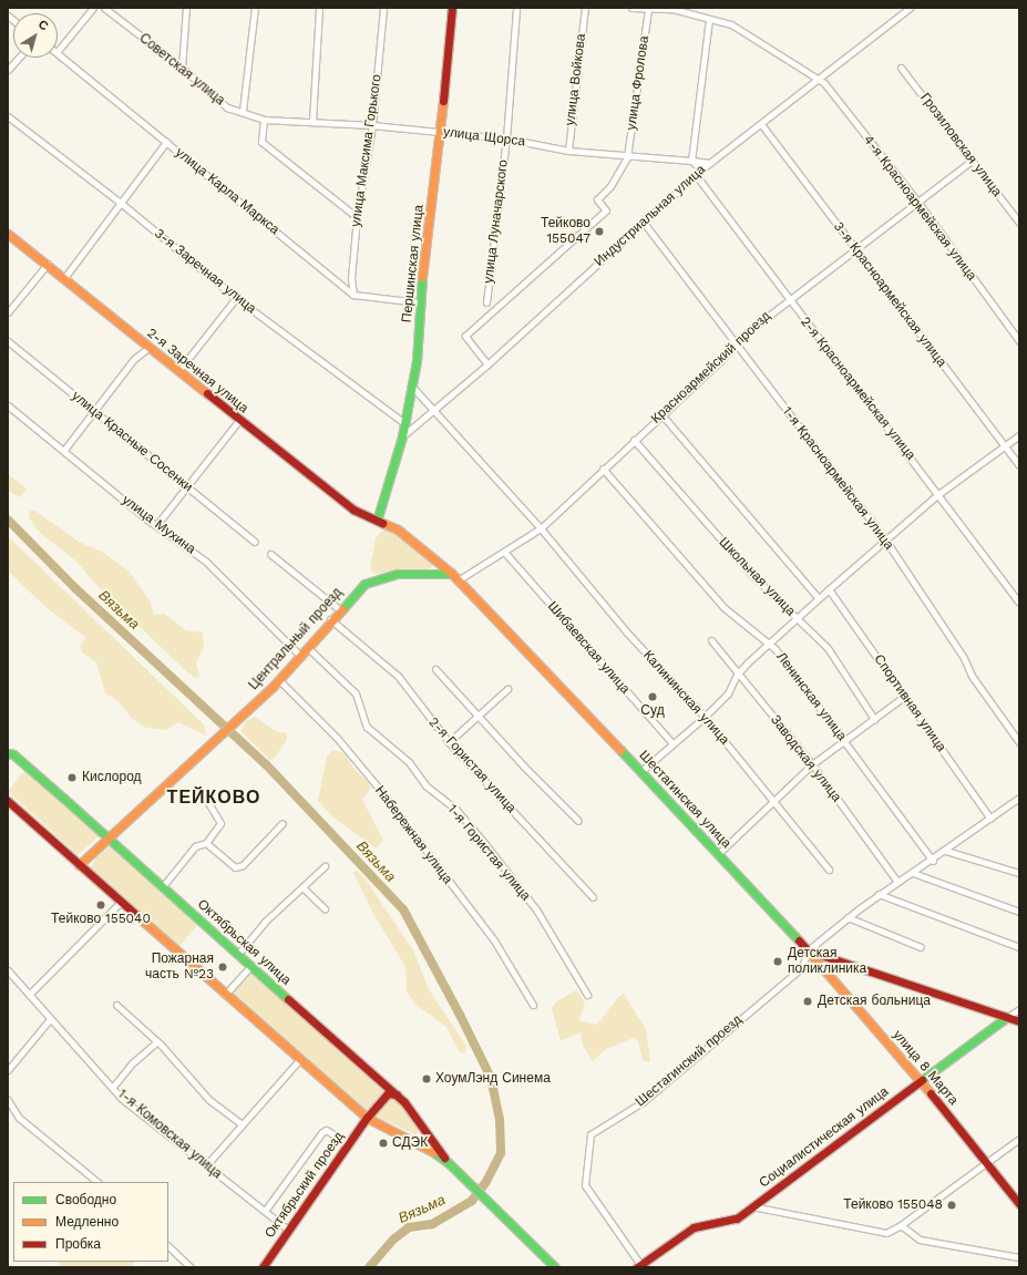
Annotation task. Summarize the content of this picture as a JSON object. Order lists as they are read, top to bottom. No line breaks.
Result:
{"streets":{"street":["Советская улица","улица Войкова","улица Фролова","улица Щорса","Грозиловская улица","улица Максима Горького","улица Карла Маркса","4-я Красноармейская улица","Индустриальная улица","улица Луначарского","Першинская улица","3-я Заречная улица","3-я Красноармейская улица","Красноармейский проезд","2-я Заречная улица","2-я Красноармейская улица","улица Красные Сосенки","1-я Красноармейская улица","улица Мухина","Школьная улица","Центральный проезд","Шибаевская улица","Ленинская улица","Калининская улица","Спортивная улица","Заводская улица","2-я Гористая улица","Шестагинская улица","Набережная улица","1-я Гористая улица","Октябрьская улица","Шестагинский проезд","улица 8 Марта","1-я Комовская улица","Социалистическая улица","Октябрьский проезд"]},"crossings":[["Советская улица","улица Щорса"],["улица Войкова","улица Щорса"],["улица Фролова","улица Щорса"],["улица Фролова","4-я Красноармейская улица"],["улица Щорса","улица Максима Горького"],["улица Щорса","Индустриальная улица"],["улица Щорса","улица Луначарского"],["улица Щорса","Першинская улица"],["Грозиловская улица","Красноармейский проезд"],["улица Максима Горького","улица Карла Маркса"],["4-я Красноармейская улица","Индустриальная улица"],["4-я Красноармейская улица","Красноармейский проезд"],["Индустриальная улица","Першинская улица"],["Индустриальная улица","3-я Красноармейская улица"],["Индустриальная улица","2-я Красноармейская улица"],["Индустриальная улица","1-я Красноармейская улица"],["Першинская улица","3-я Заречная улица"],["Першинская улица","2-я Заречная улица"],["Першинская улица","Шестагинская улица"],["3-я Красноармейская улица","Красноармейский проезд"],["Красноармейский проезд","2-я Красноармейская улица"],["Красноармейский проезд","1-я Красноармейская улица"],["Красноармейский проезд","Школьная улица"],["Красноармейский проезд","Шибаевская улица"],["Красноармейский проезд","Ленинская улица"],["Красноармейский проезд","Калининская улица"],["Красноармейский проезд","Шестагинская улица"],["2-я Заречная улица","Шестагинская улица"],["улица Мухина","Центральный проезд"],["Центральный проезд","2-я Гористая улица"],["Центральный проезд","Шестагинская улица"],["Центральный проезд","Набережная улица"],["Центральный проезд","1-я Гористая улица"],["Центральный проезд","Октябрьская улица"],["Шестагинская улица","Шестагинский проезд"],["Шестагинская улица","улица 8 Марта"],["Шестагинская улица","Социалистическая улица"],["Октябрьская улица","Октябрьский проезд"],["Шестагинский проезд","улица 8 Марта"],["Шестагинский проезд","Социалистическая улица"],["улица 8 Марта","Социалистическая улица"],["1-я Комовская улица","Октябрьский проезд"]],"districts":["ТЕЙКОВО"],"water":["Вязьма"],"places":["Тейково 155047","Суд","Кислород","Тейково 155040","Детская поликлиника","Пожарная часть №23","Детская больница","ХоумЛэнд Синема","СДЭК","Тейково 155048"],"legend":["Свободно","Медленно","Пробка"],"north":"top right"}
